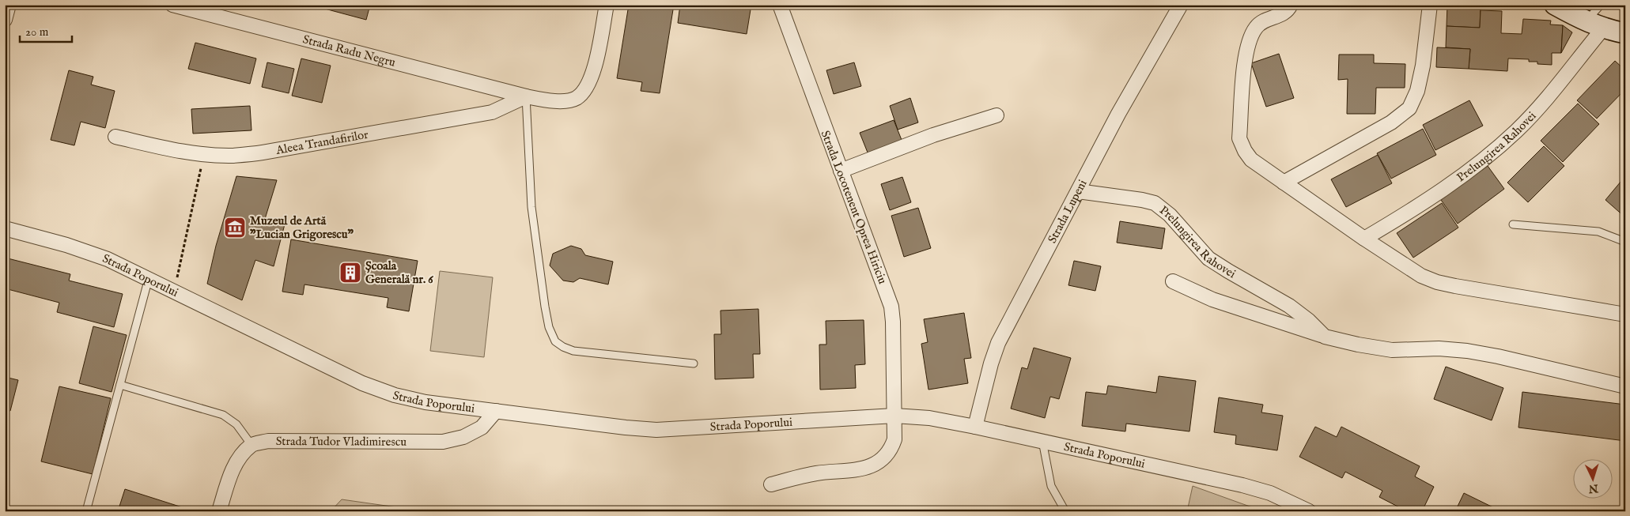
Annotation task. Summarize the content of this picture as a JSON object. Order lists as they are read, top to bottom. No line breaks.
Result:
{"streets":{"street":["Strada Radu Negru","Aleea Trandafirilor","Prelungirea Rahovei","Strada Locotenent Oprea Hiriciu","Strada Lupeni","Strada Poporului","Strada Tudor Vladimirescu"]},"crossings":[["Strada Radu Negru","Aleea Trandafirilor"],["Prelungirea Rahovei","Strada Lupeni"],["Strada Locotenent Oprea Hiriciu","Strada Poporului"],["Strada Lupeni","Strada Poporului"],["Strada Poporului","Strada Tudor Vladimirescu"]],"places":{"museum":["Muzeul de Artă \"Lucian Grigorescu\""],"building":["Școala Generală nr. 6"]},"scale_bar":"20 m","north":"bottom"}
